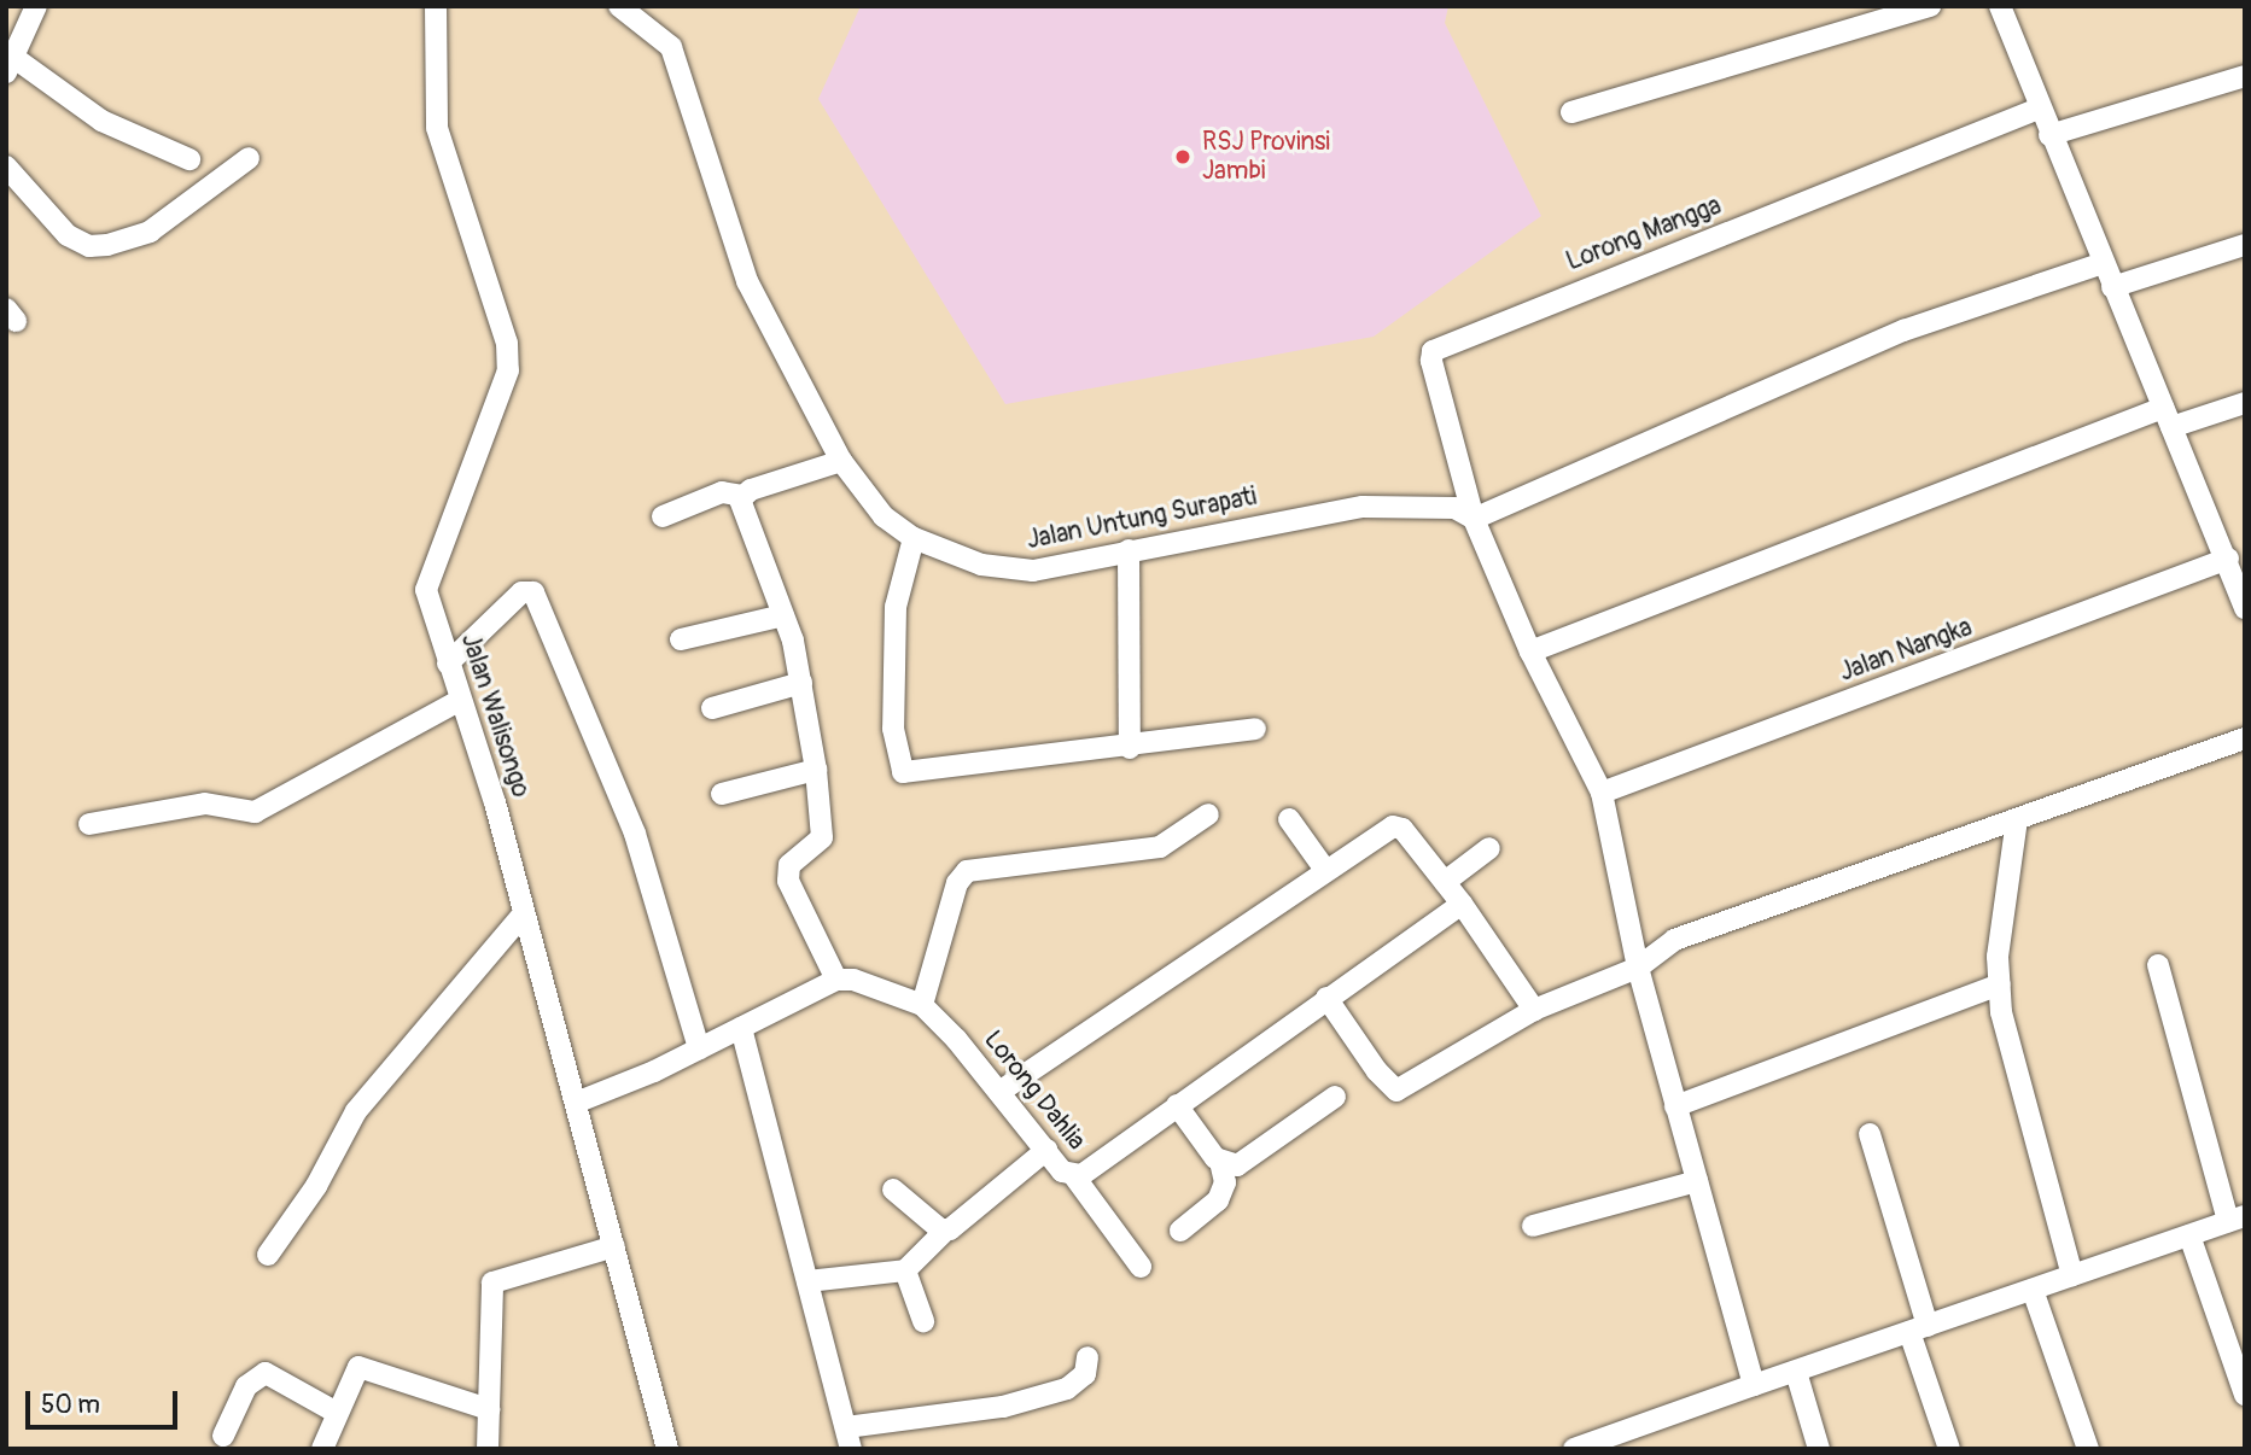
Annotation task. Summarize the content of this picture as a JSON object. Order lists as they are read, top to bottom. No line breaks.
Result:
{"streets":{"street":["Lorong Mangga","Jalan Untung Surapati","Jalan Nangka","Jalan Walisongo","Lorong Dahlia"]},"crossings":[["Lorong Mangga","Jalan Untung Surapati"]],"places":["RSJ Provinsi Jambi"],"scale_bar":"50 m"}
